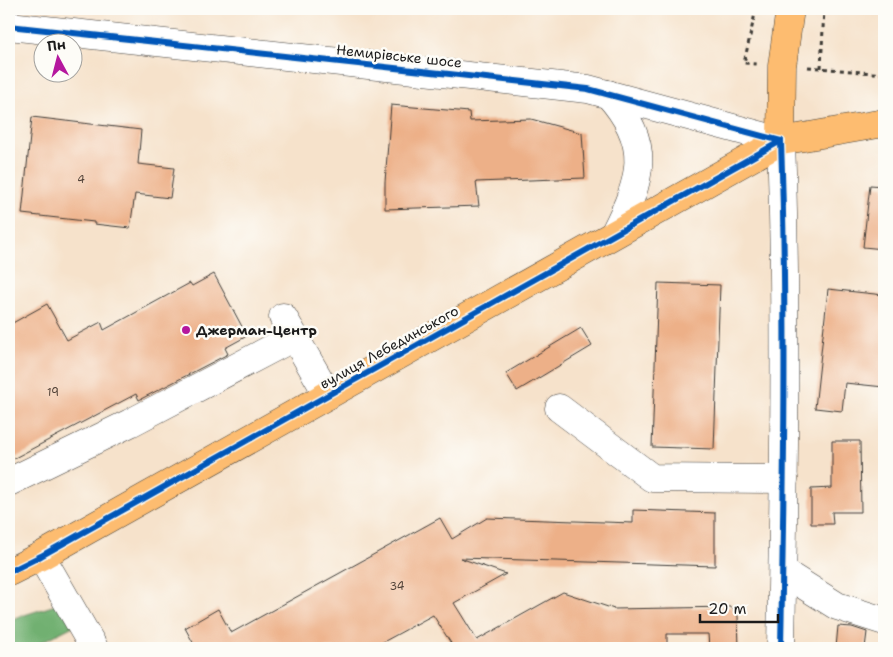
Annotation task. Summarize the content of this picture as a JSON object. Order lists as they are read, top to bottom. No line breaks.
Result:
{"streets":{"main road":["Немирівське шосе","вулиця Лебединського"]},"crossings":[["Немирівське шосе","вулиця Лебединського"]],"places":["Джерман-Центр"],"house_numbers":["4","19","34"],"scale_bar":"20 m","north":"top"}
